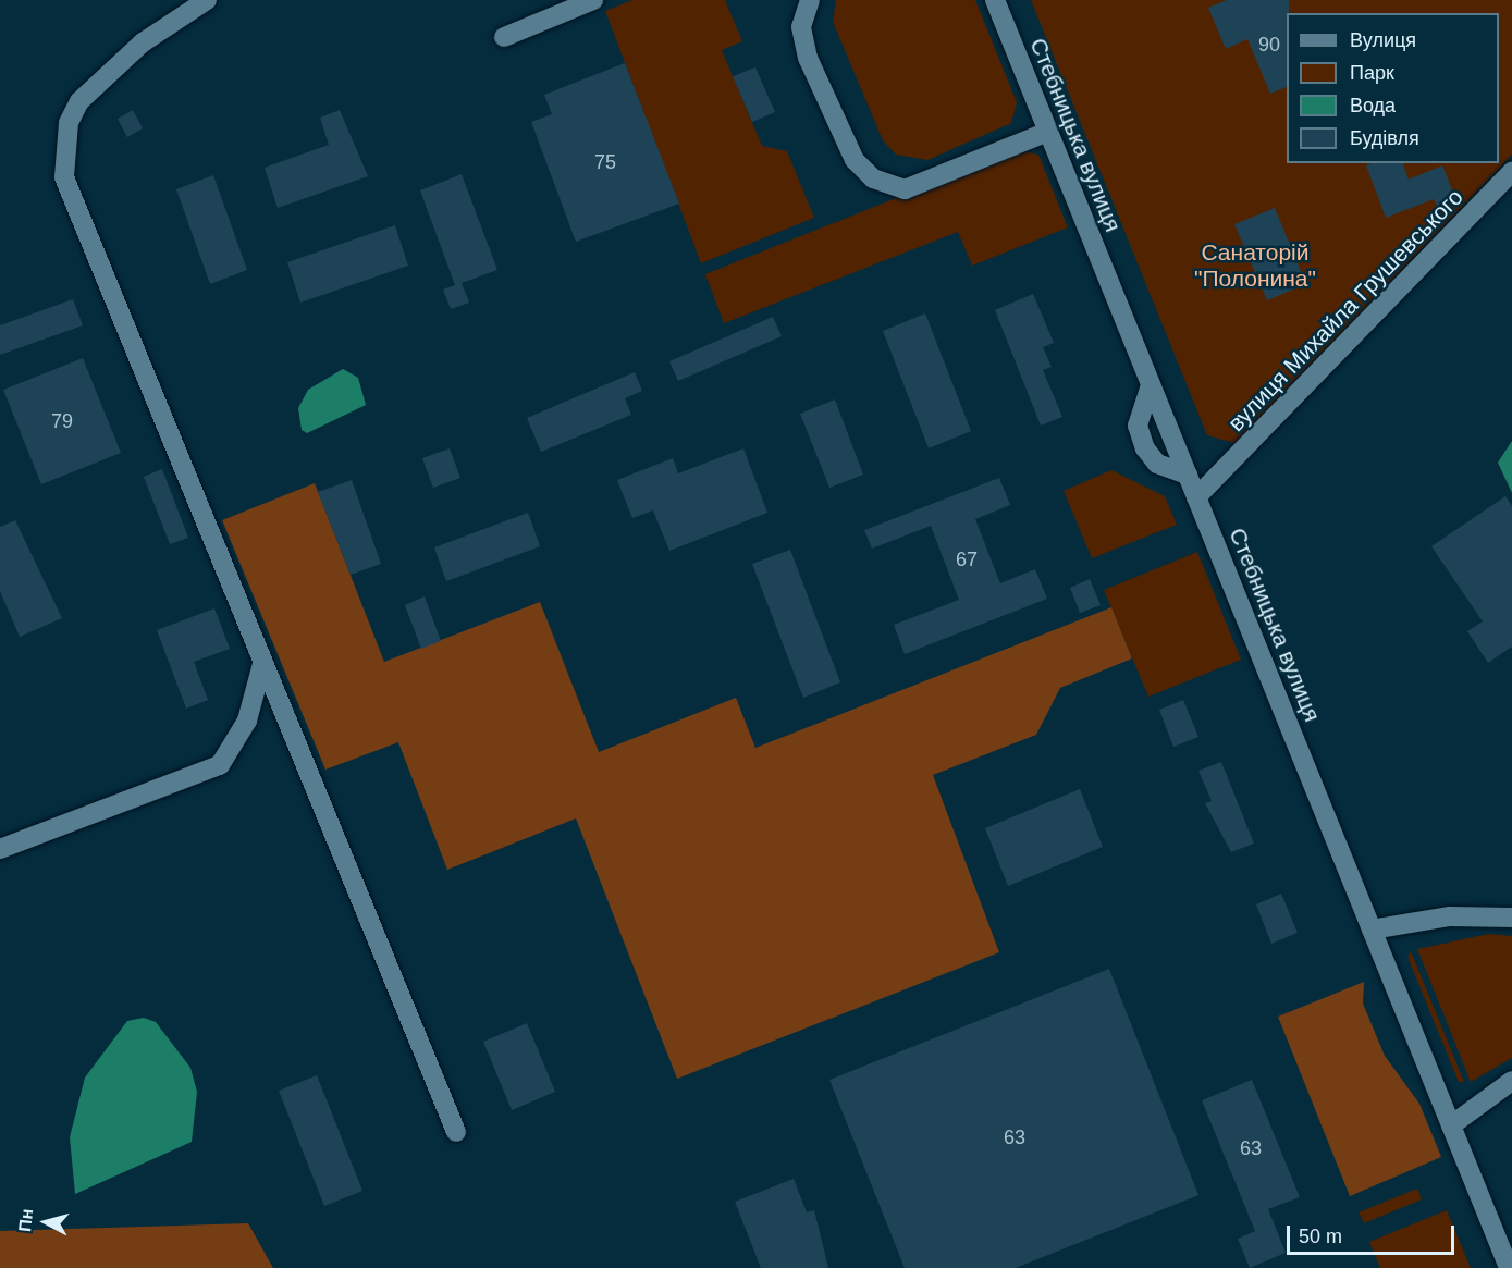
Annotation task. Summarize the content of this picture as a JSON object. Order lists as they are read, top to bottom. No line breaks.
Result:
{"streets":{"street":["Стебницька вулиця","вулиця Михайла Грушевського"]},"crossings":[["Стебницька вулиця","вулиця Михайла Грушевського"]],"parks":["Санаторій \"Полонина\""],"house_numbers":["90","75","79","67","63","63"],"legend":["Вулиця","Парк","Вода","Будівля"],"scale_bar":"50 m","north":"left"}
